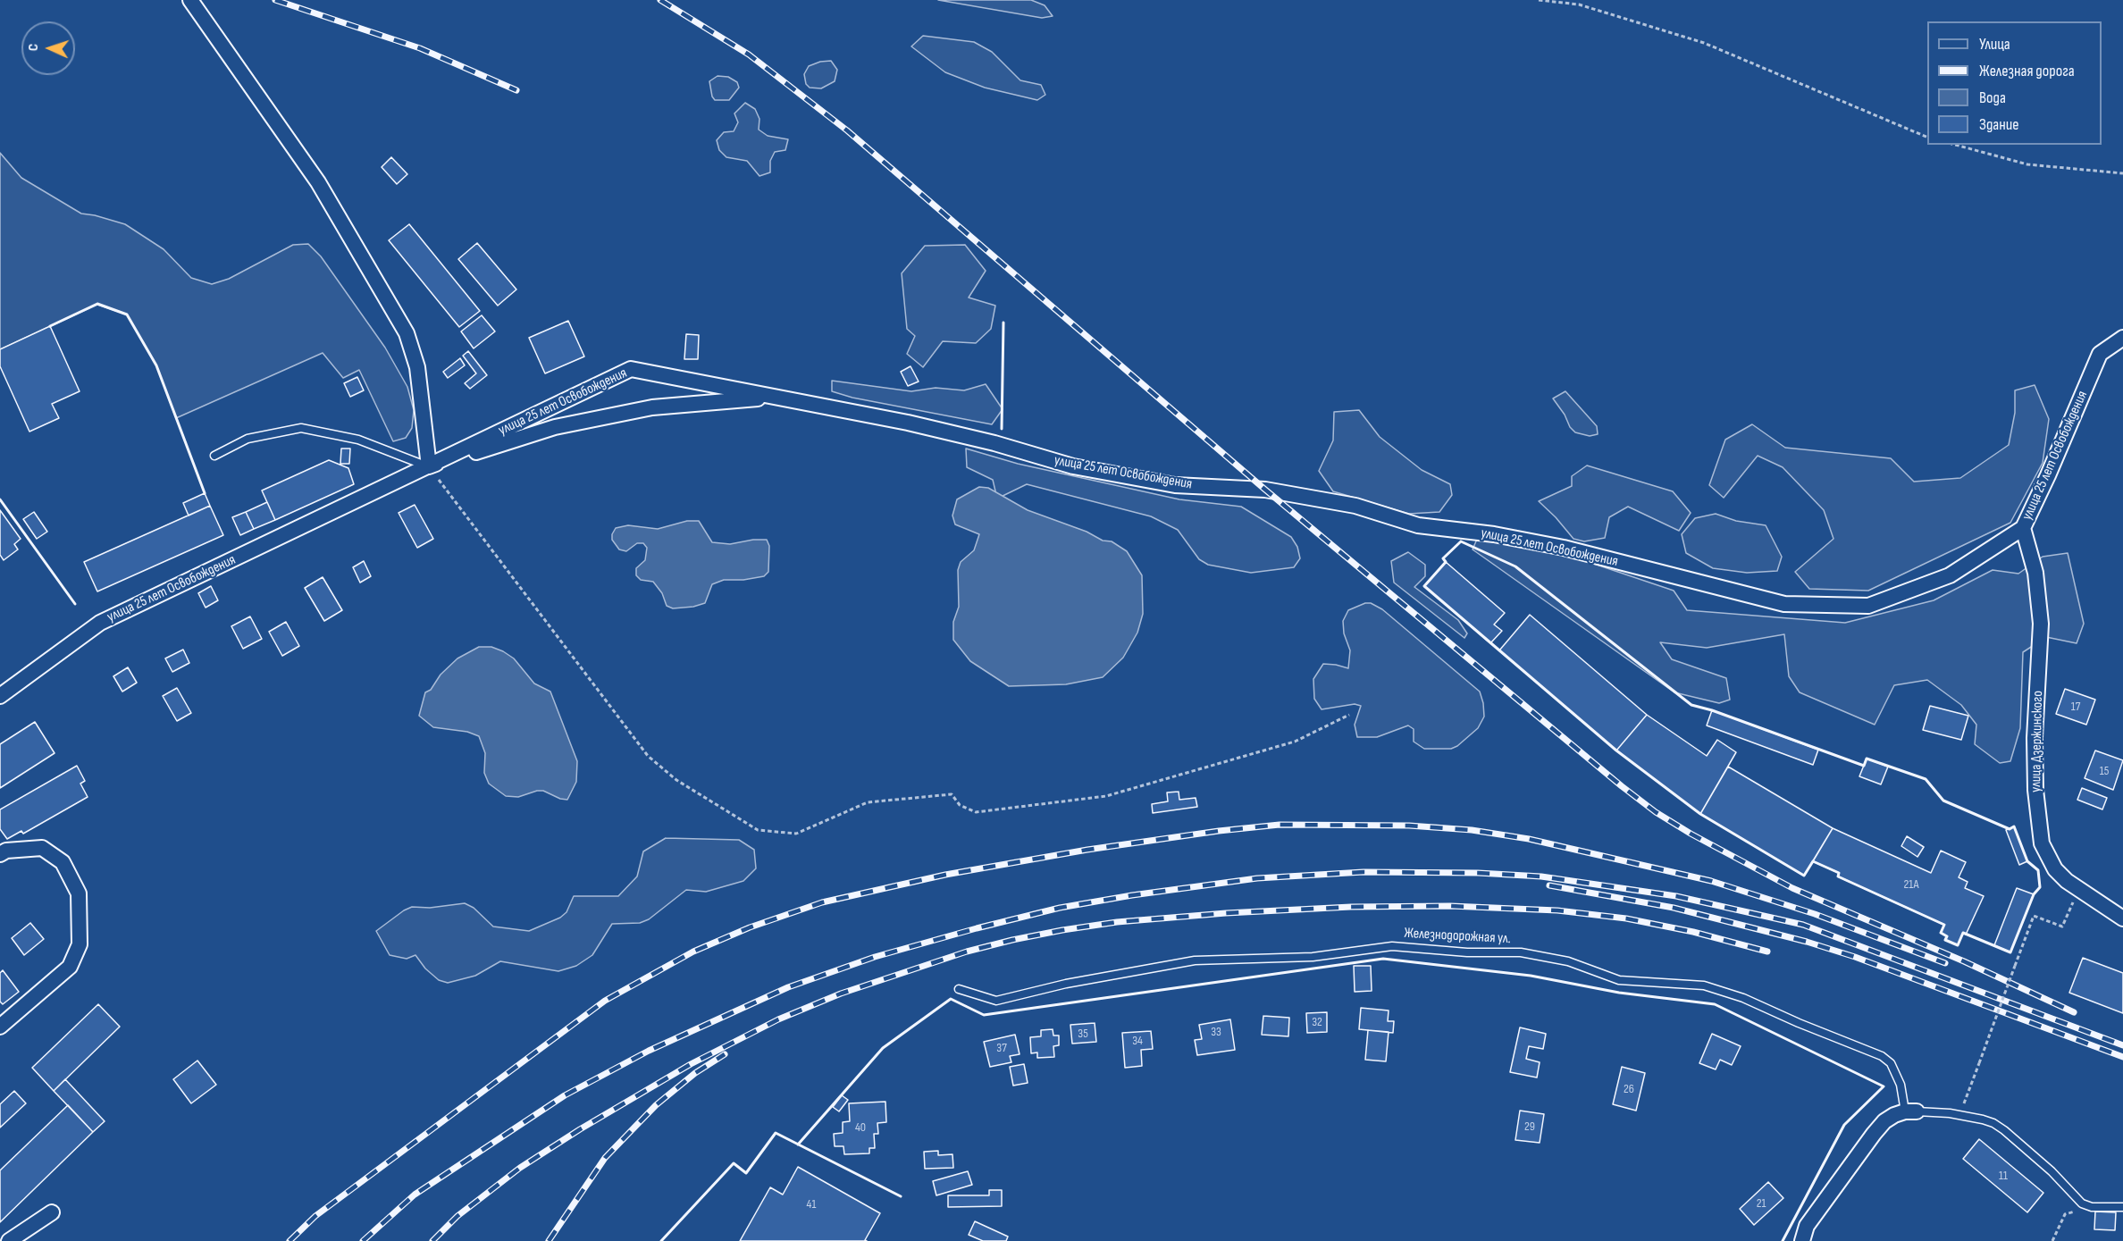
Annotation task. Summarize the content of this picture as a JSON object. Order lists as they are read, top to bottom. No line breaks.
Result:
{"streets":{"street":["улица 25 лет Освобождения","улица Дзержинского"],"lane":["Железнодорожная ул."]},"crossings":[["улица 25 лет Освобождения","улица Дзержинского"]],"house_numbers":["17","15","21А","32","33","35","34","37","26","29","40","11","21","41"],"legend":["Улица","Железная дорога","Вода","Здание"],"north":"left"}
